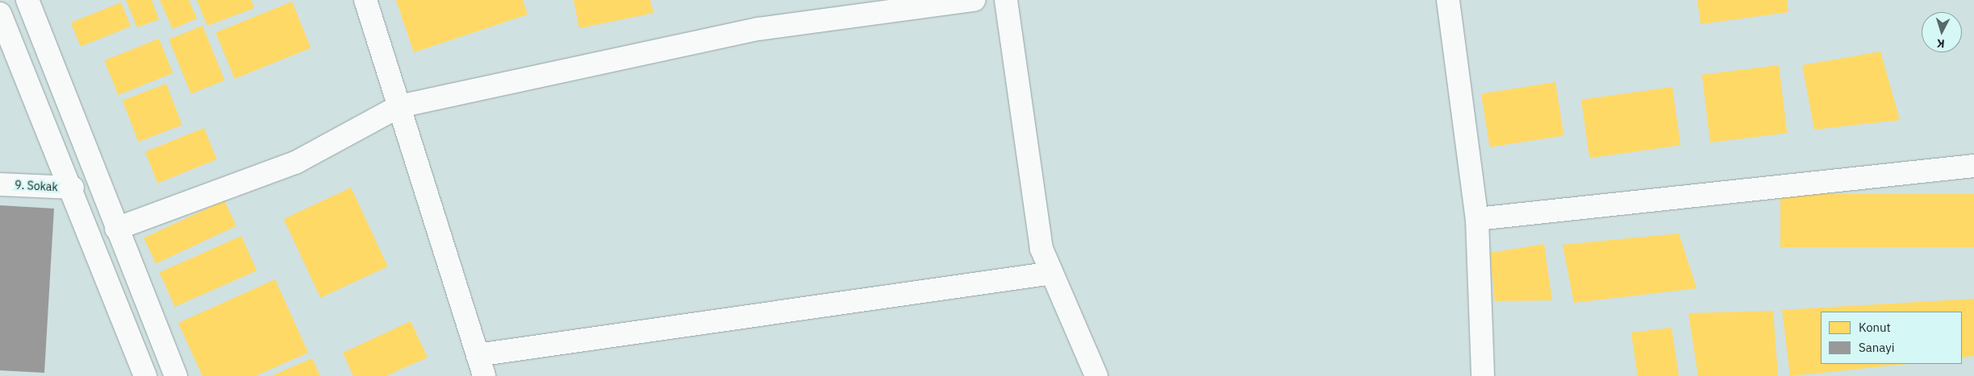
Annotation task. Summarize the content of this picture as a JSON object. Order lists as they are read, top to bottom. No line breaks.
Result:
{"streets":{"street":["9. Sokak"]},"legend":["Konut","Sanayi"],"north":"bottom"}
